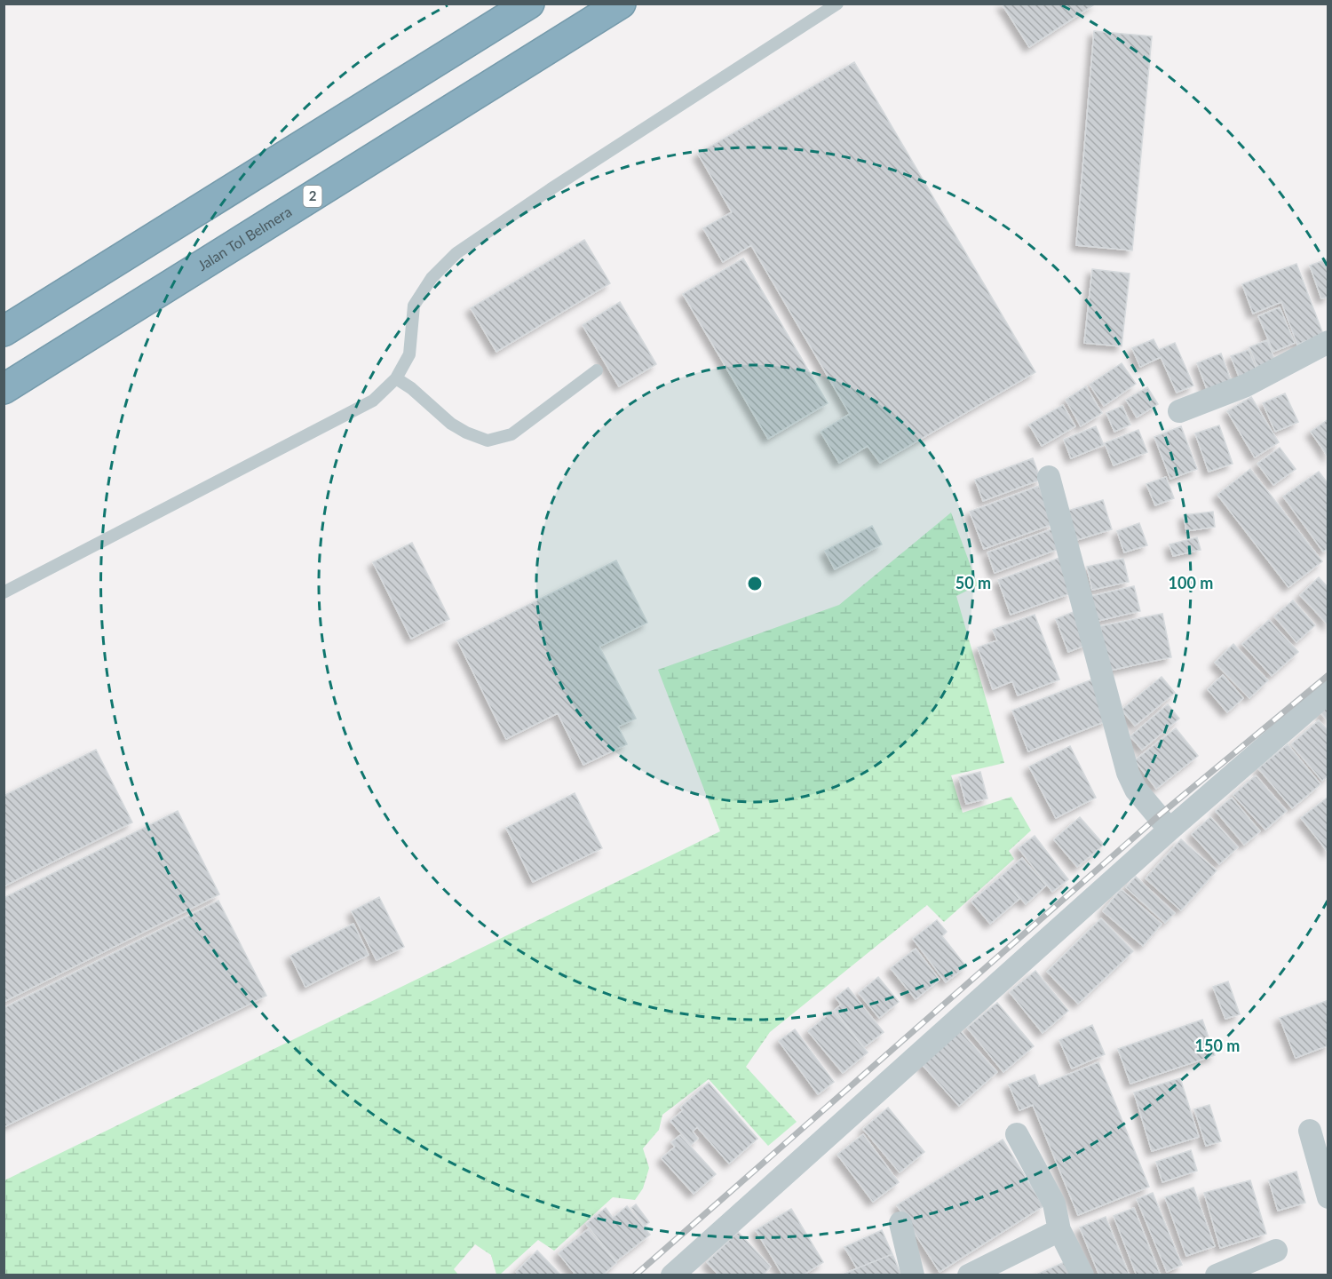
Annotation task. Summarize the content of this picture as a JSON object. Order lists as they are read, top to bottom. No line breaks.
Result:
{"streets":{"highway":["2","Jalan Tol Belmera"]},"rings":["50 m","100 m","150 m"]}
